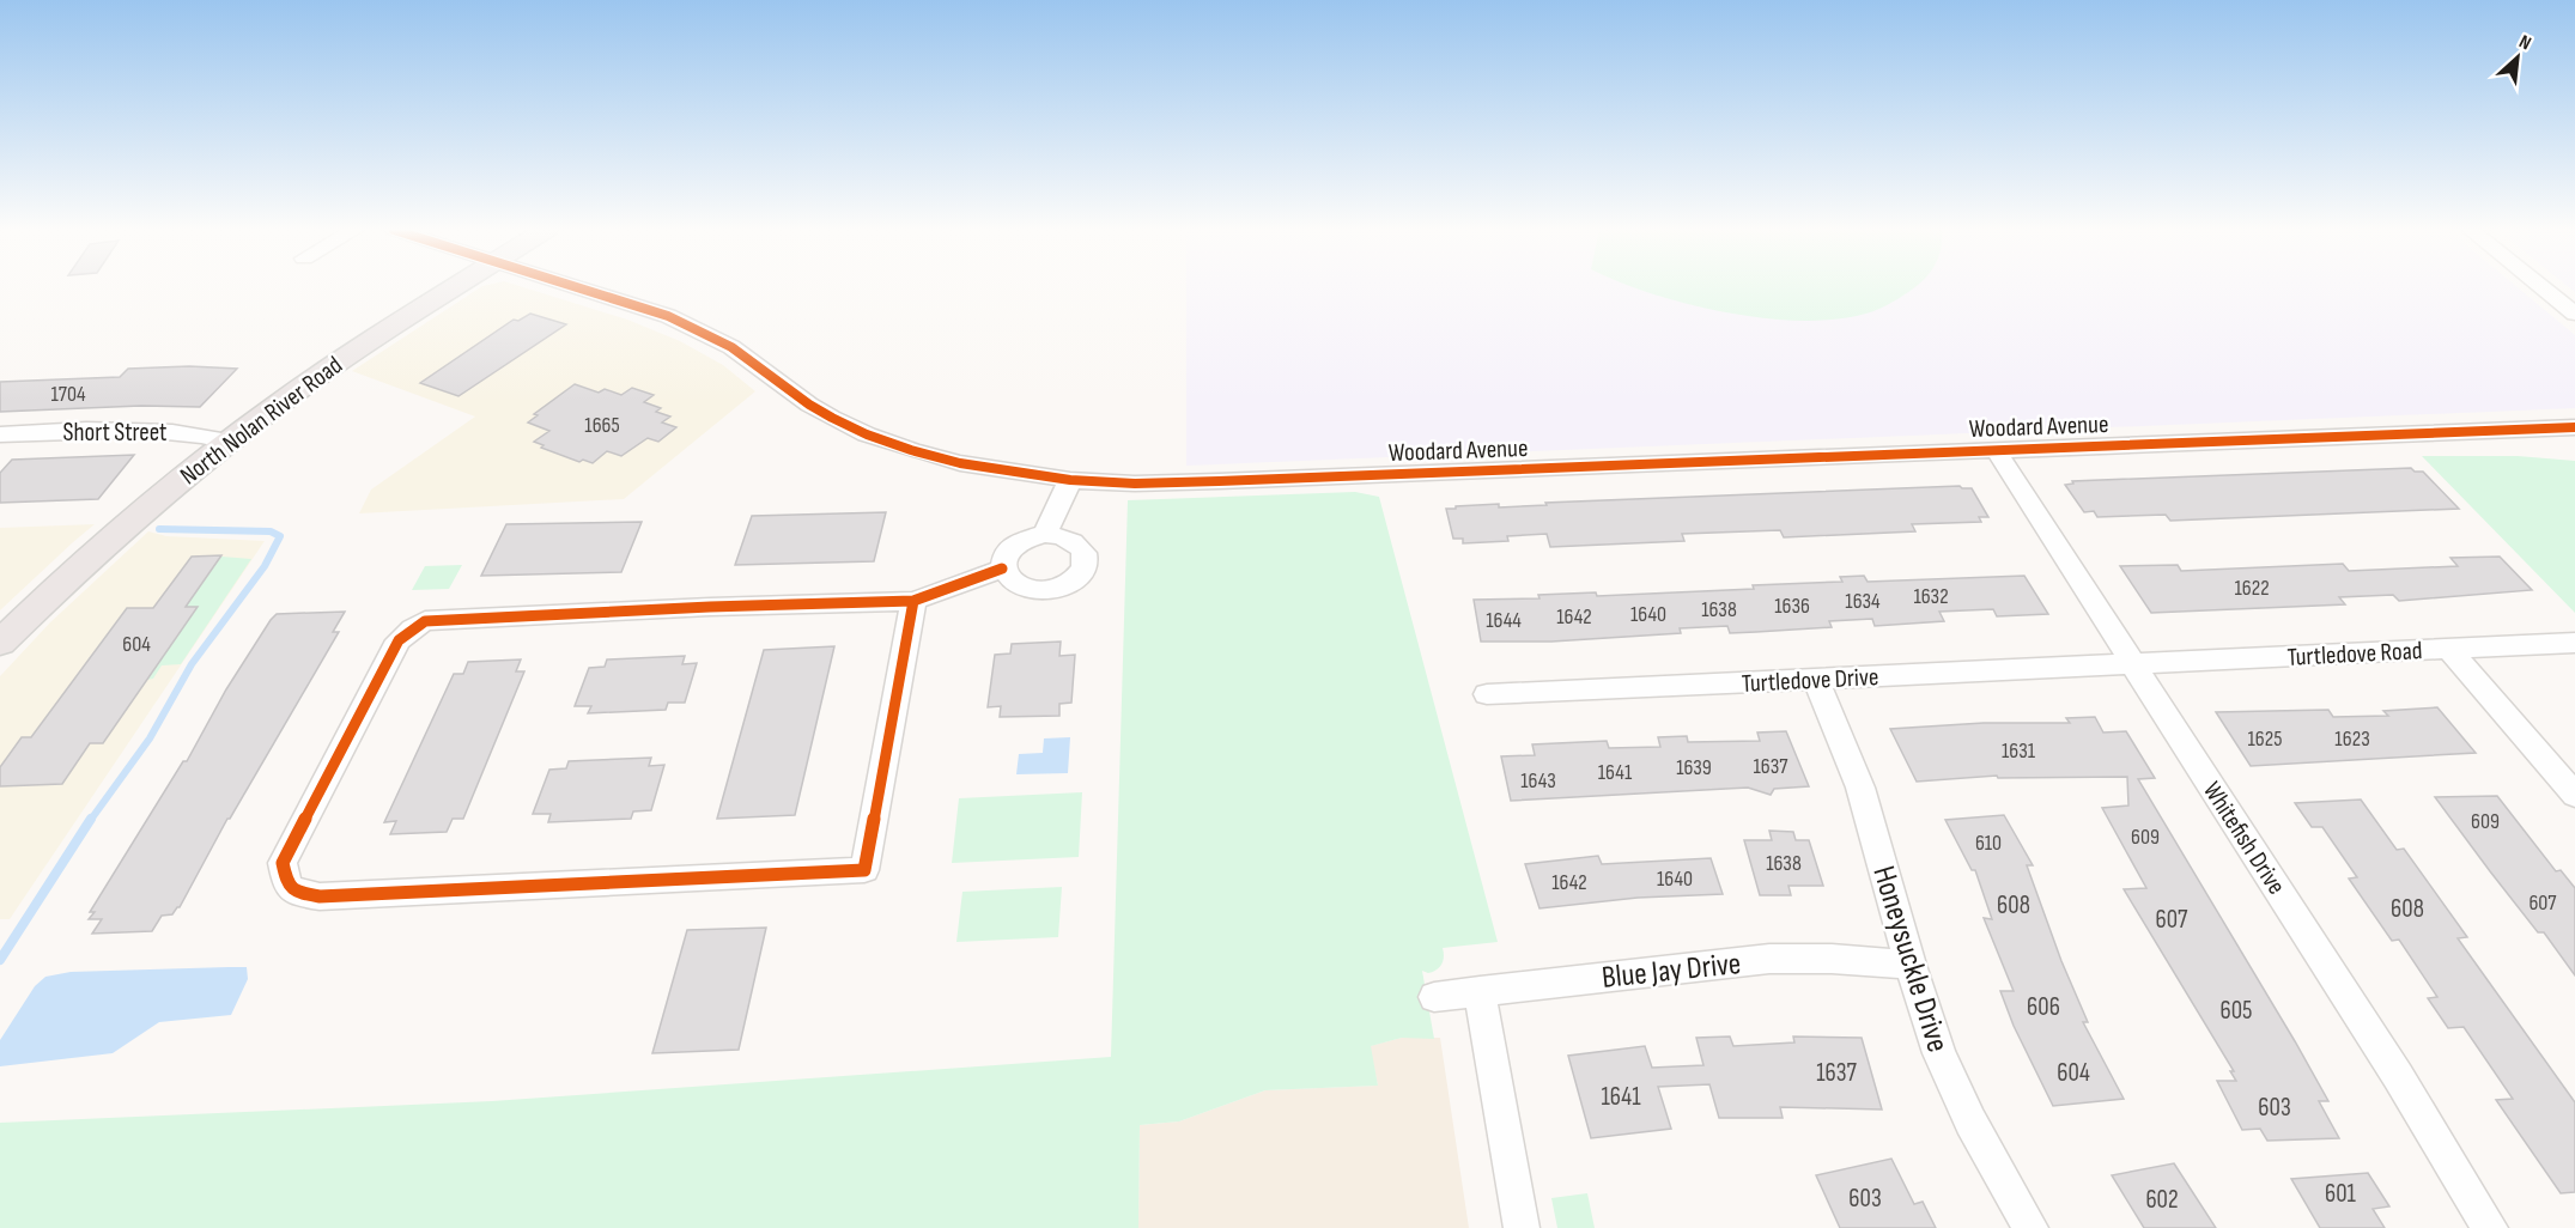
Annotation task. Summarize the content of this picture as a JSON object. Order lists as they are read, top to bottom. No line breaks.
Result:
{"streets":{"main road":["North Nolan River Road"],"street":["Woodard Avenue","Short Street","Turtledove Road","Turtledove Drive","Whitefish Drive","Honeysuckle Drive","Blue Jay Drive"]},"crossings":[["North Nolan River Road","Short Street"],["Woodard Avenue","Whitefish Drive"],["Turtledove Road","Turtledove Drive"],["Turtledove Road","Whitefish Drive"],["Turtledove Drive","Whitefish Drive"],["Turtledove Drive","Honeysuckle Drive"],["Honeysuckle Drive","Blue Jay Drive"]],"house_numbers":["1704","1665","1622","1632","1634","1636","1638","1640","1642","1644","604","1625","1623","1631","1637","1639","1641","1643","609","609","610","1638","1640","1642","607","608","608","607","606","605","1637","604","1641","603","601","603","602"],"north":"top right"}
